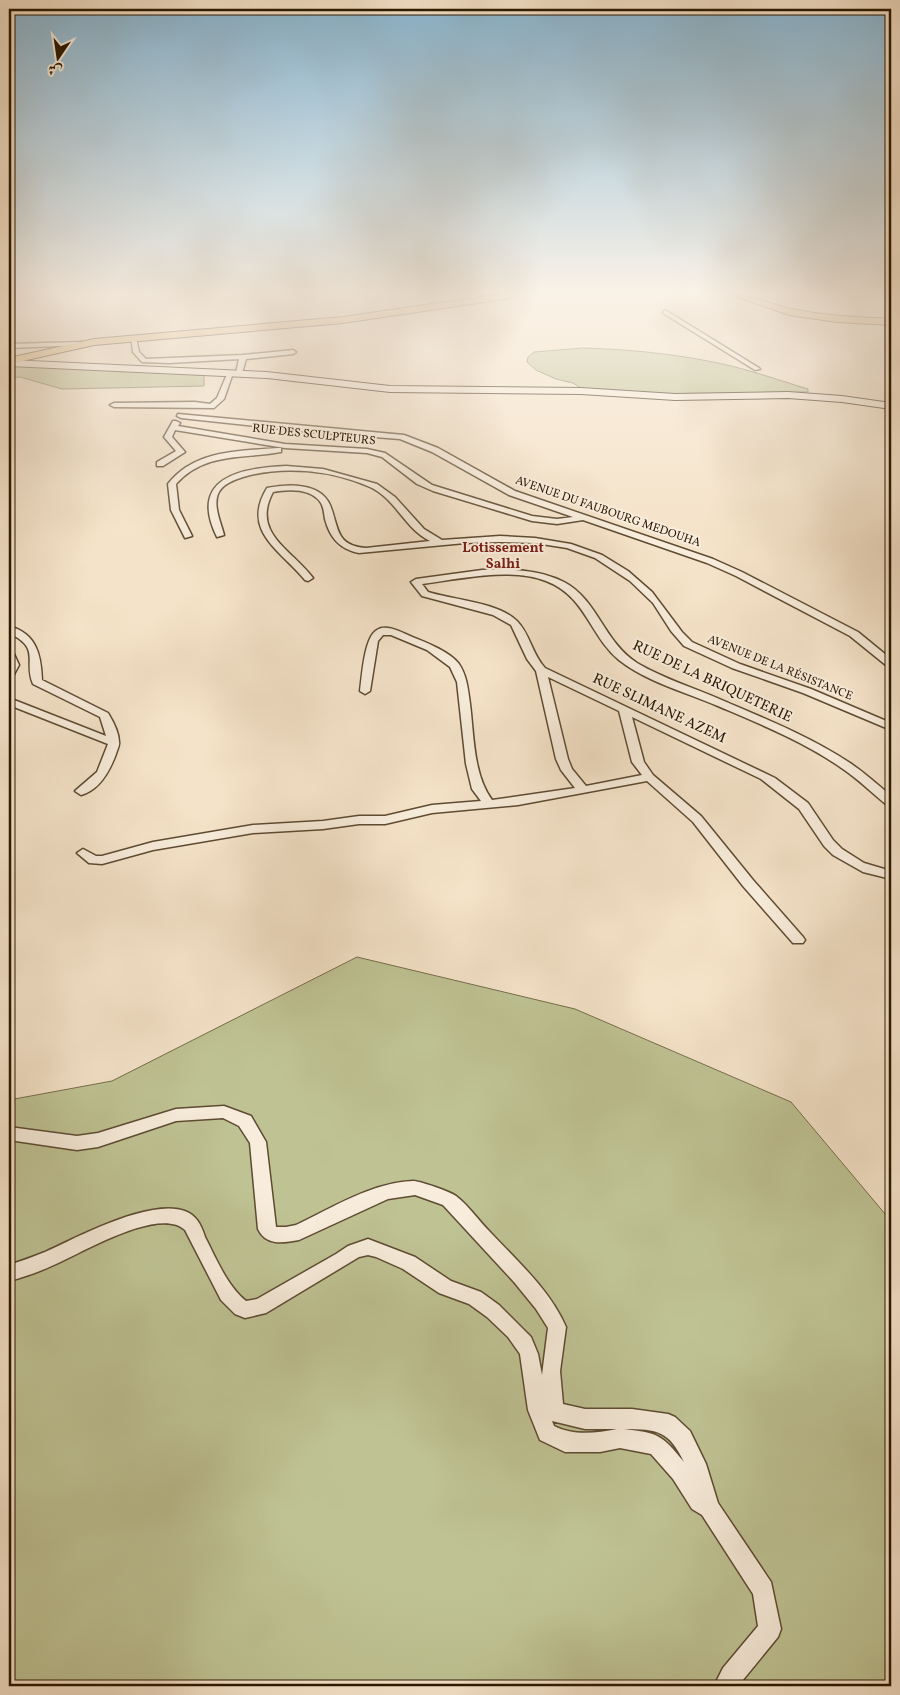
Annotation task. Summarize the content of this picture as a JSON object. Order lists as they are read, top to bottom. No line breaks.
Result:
{"streets":{"street":["RUE DES SCULPTEURS","AVENUE DU FAUBOURG MEDOUHA","AVENUE DE LA RÉSISTANCE","RUE DE LA BRIQUETERIE","RUE SLIMANE AZEM"]},"crossings":[["RUE DES SCULPTEURS","AVENUE DU FAUBOURG MEDOUHA"],["RUE DE LA BRIQUETERIE","RUE SLIMANE AZEM"]],"districts":["Lotissement Salhi"],"north":"bottom"}
